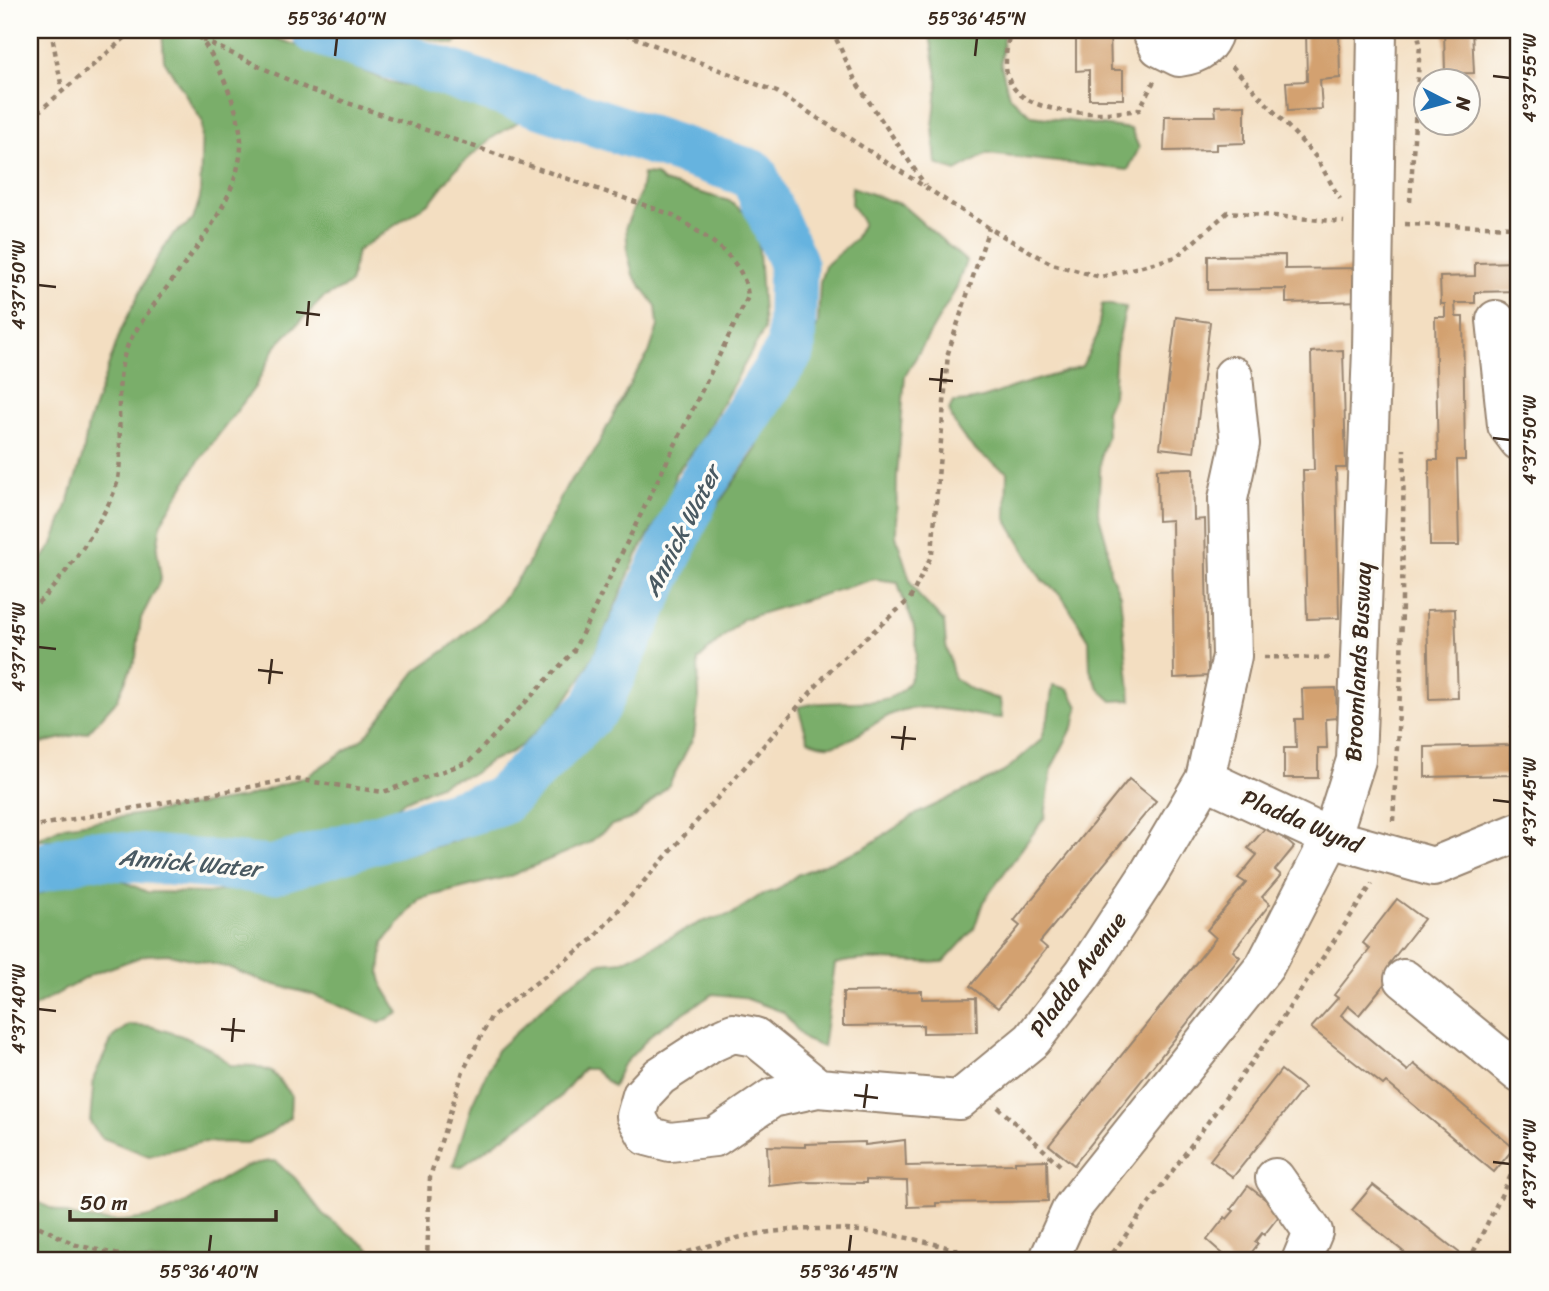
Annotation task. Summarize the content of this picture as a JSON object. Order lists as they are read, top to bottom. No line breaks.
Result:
{"streets":{"street":["Broomlands Busway","Pladda Wynd","Pladda Avenue"]},"crossings":[["Broomlands Busway","Pladda Wynd"],["Pladda Wynd","Pladda Avenue"]],"water":["Annick Water"],"scale_bar":"50 m","north":"right","coordinates":["55°36'40\"N","55°36'45\"N","4°37'55\"W","4°37'50\"W","4°37'45\"W","4°37'40\"W"]}
